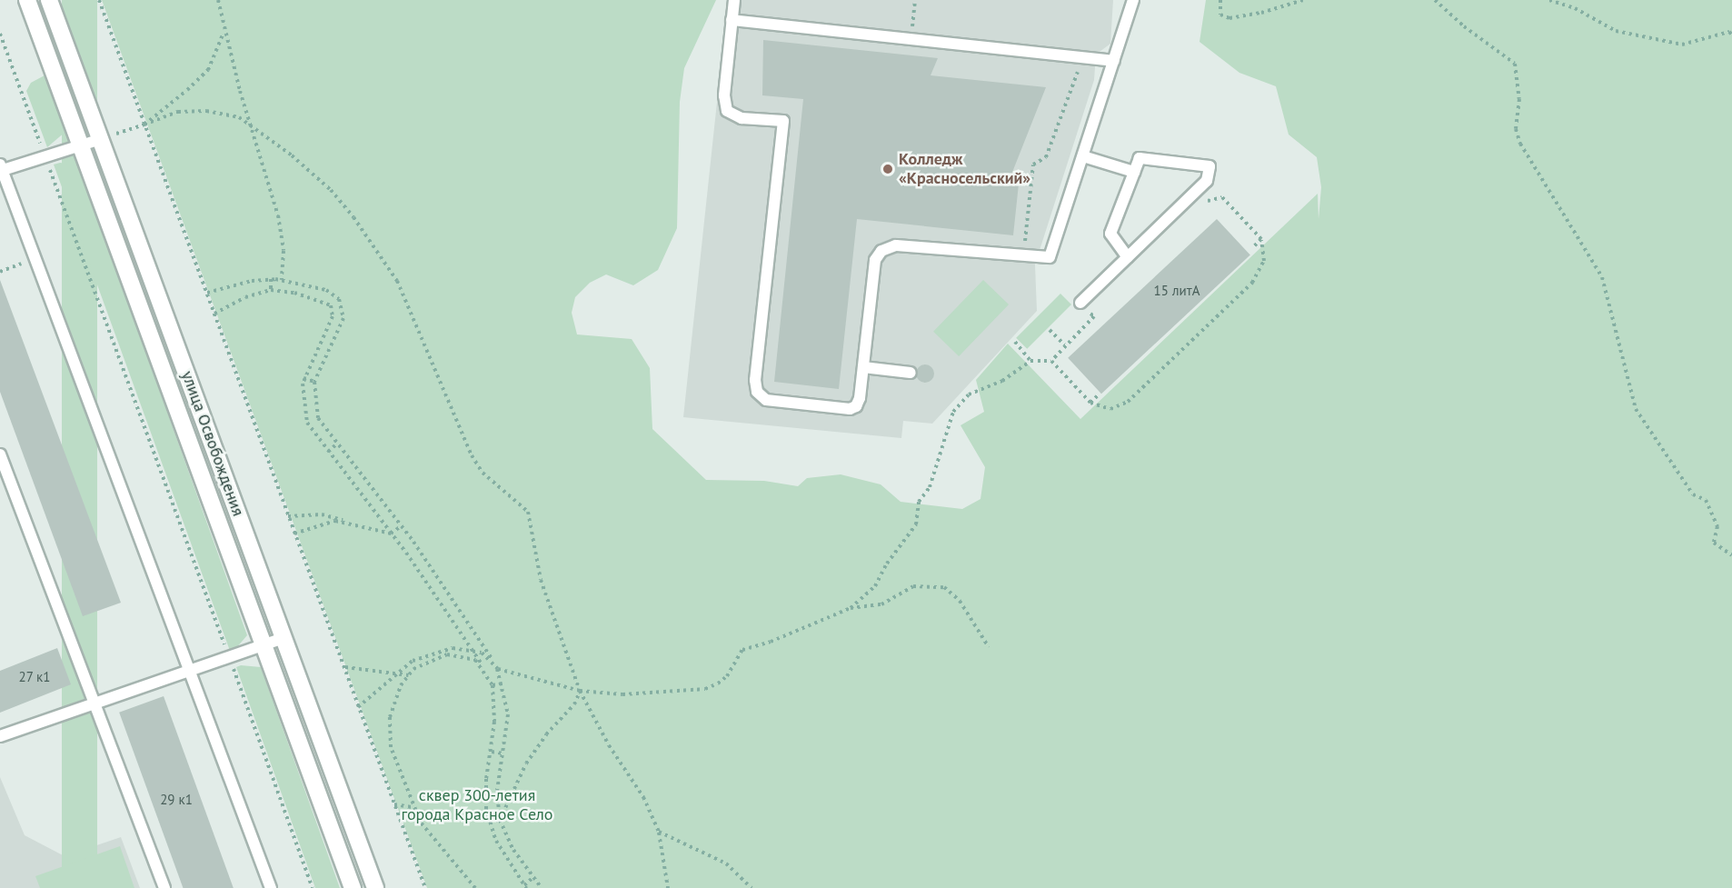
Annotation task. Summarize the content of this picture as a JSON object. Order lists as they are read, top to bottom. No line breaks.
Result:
{"streets":{"street":["улица Освобождения"]},"parks":["сквер 300-летия города Красное Село"],"places":["Колледж «Красносельский»"],"house_numbers":["15 литА","27 к1","29 к1"]}
